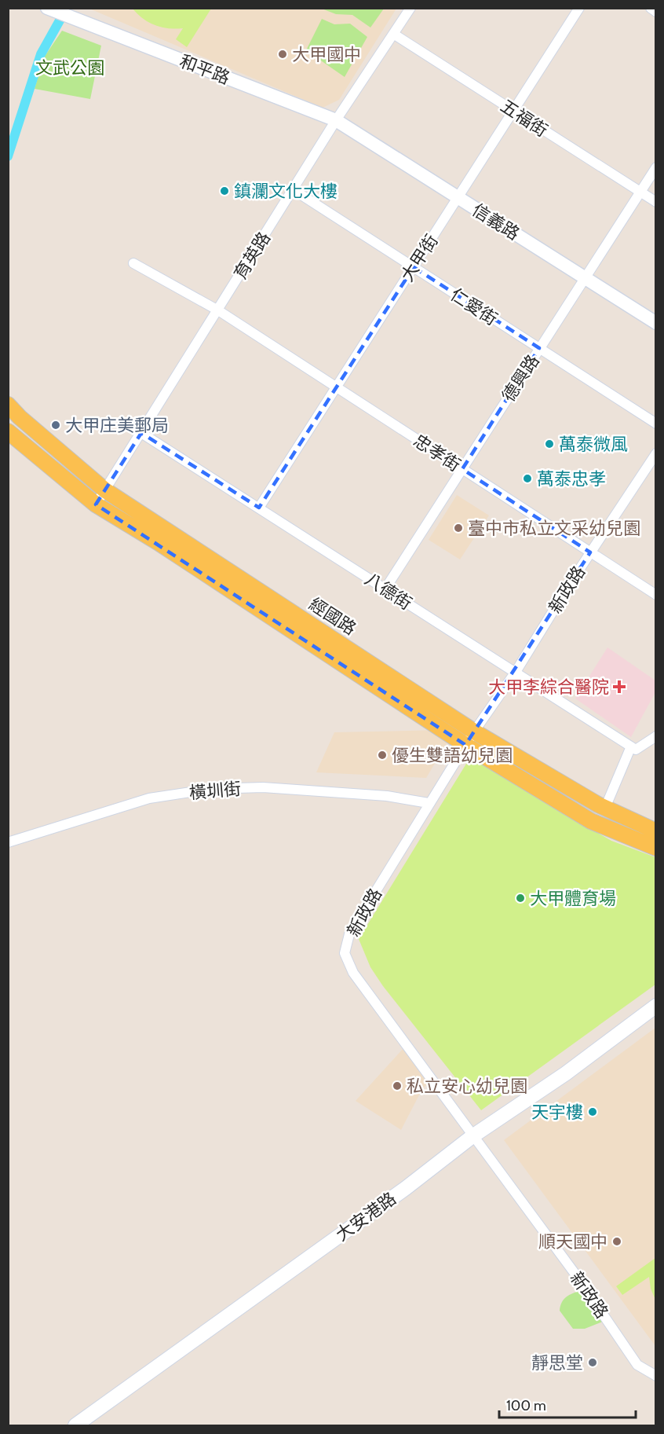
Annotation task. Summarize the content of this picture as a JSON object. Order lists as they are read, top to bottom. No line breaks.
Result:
{"streets":{"main road":["經國路","大安港路"],"street":["和平路","五福街","信義路","育英路","大甲街","仁愛街","德興路","忠孝街","新政路","八德街","橫圳街"]},"crossings":[["和平路","信義路"],["和平路","育英路"],["五福街","育英路"],["五福街","大甲街"],["五福街","德興路"],["信義路","育英路"],["信義路","大甲街"],["信義路","德興路"],["育英路","仁愛街"],["育英路","忠孝街"],["育英路","八德街"],["育英路","經國路"],["大甲街","仁愛街"],["大甲街","忠孝街"],["大甲街","八德街"],["仁愛街","德興路"],["德興路","忠孝街"],["德興路","八德街"],["忠孝街","新政路"],["新政路","八德街"],["新政路","經國路"],["新政路","橫圳街"],["新政路","大安港路"]],"parks":["文武公園"],"places":{"other":["大甲國中","鎮瀾文化大樓","大甲庄美郵局","萬泰微風","萬泰忠孝","臺中市私立文采幼兒園","優生雙語幼兒園","大甲體育場","私立安心幼兒園","天宇樓","順天國中","靜思堂"],"health":["大甲李綜合醫院"]},"scale_bar":"100 m"}
